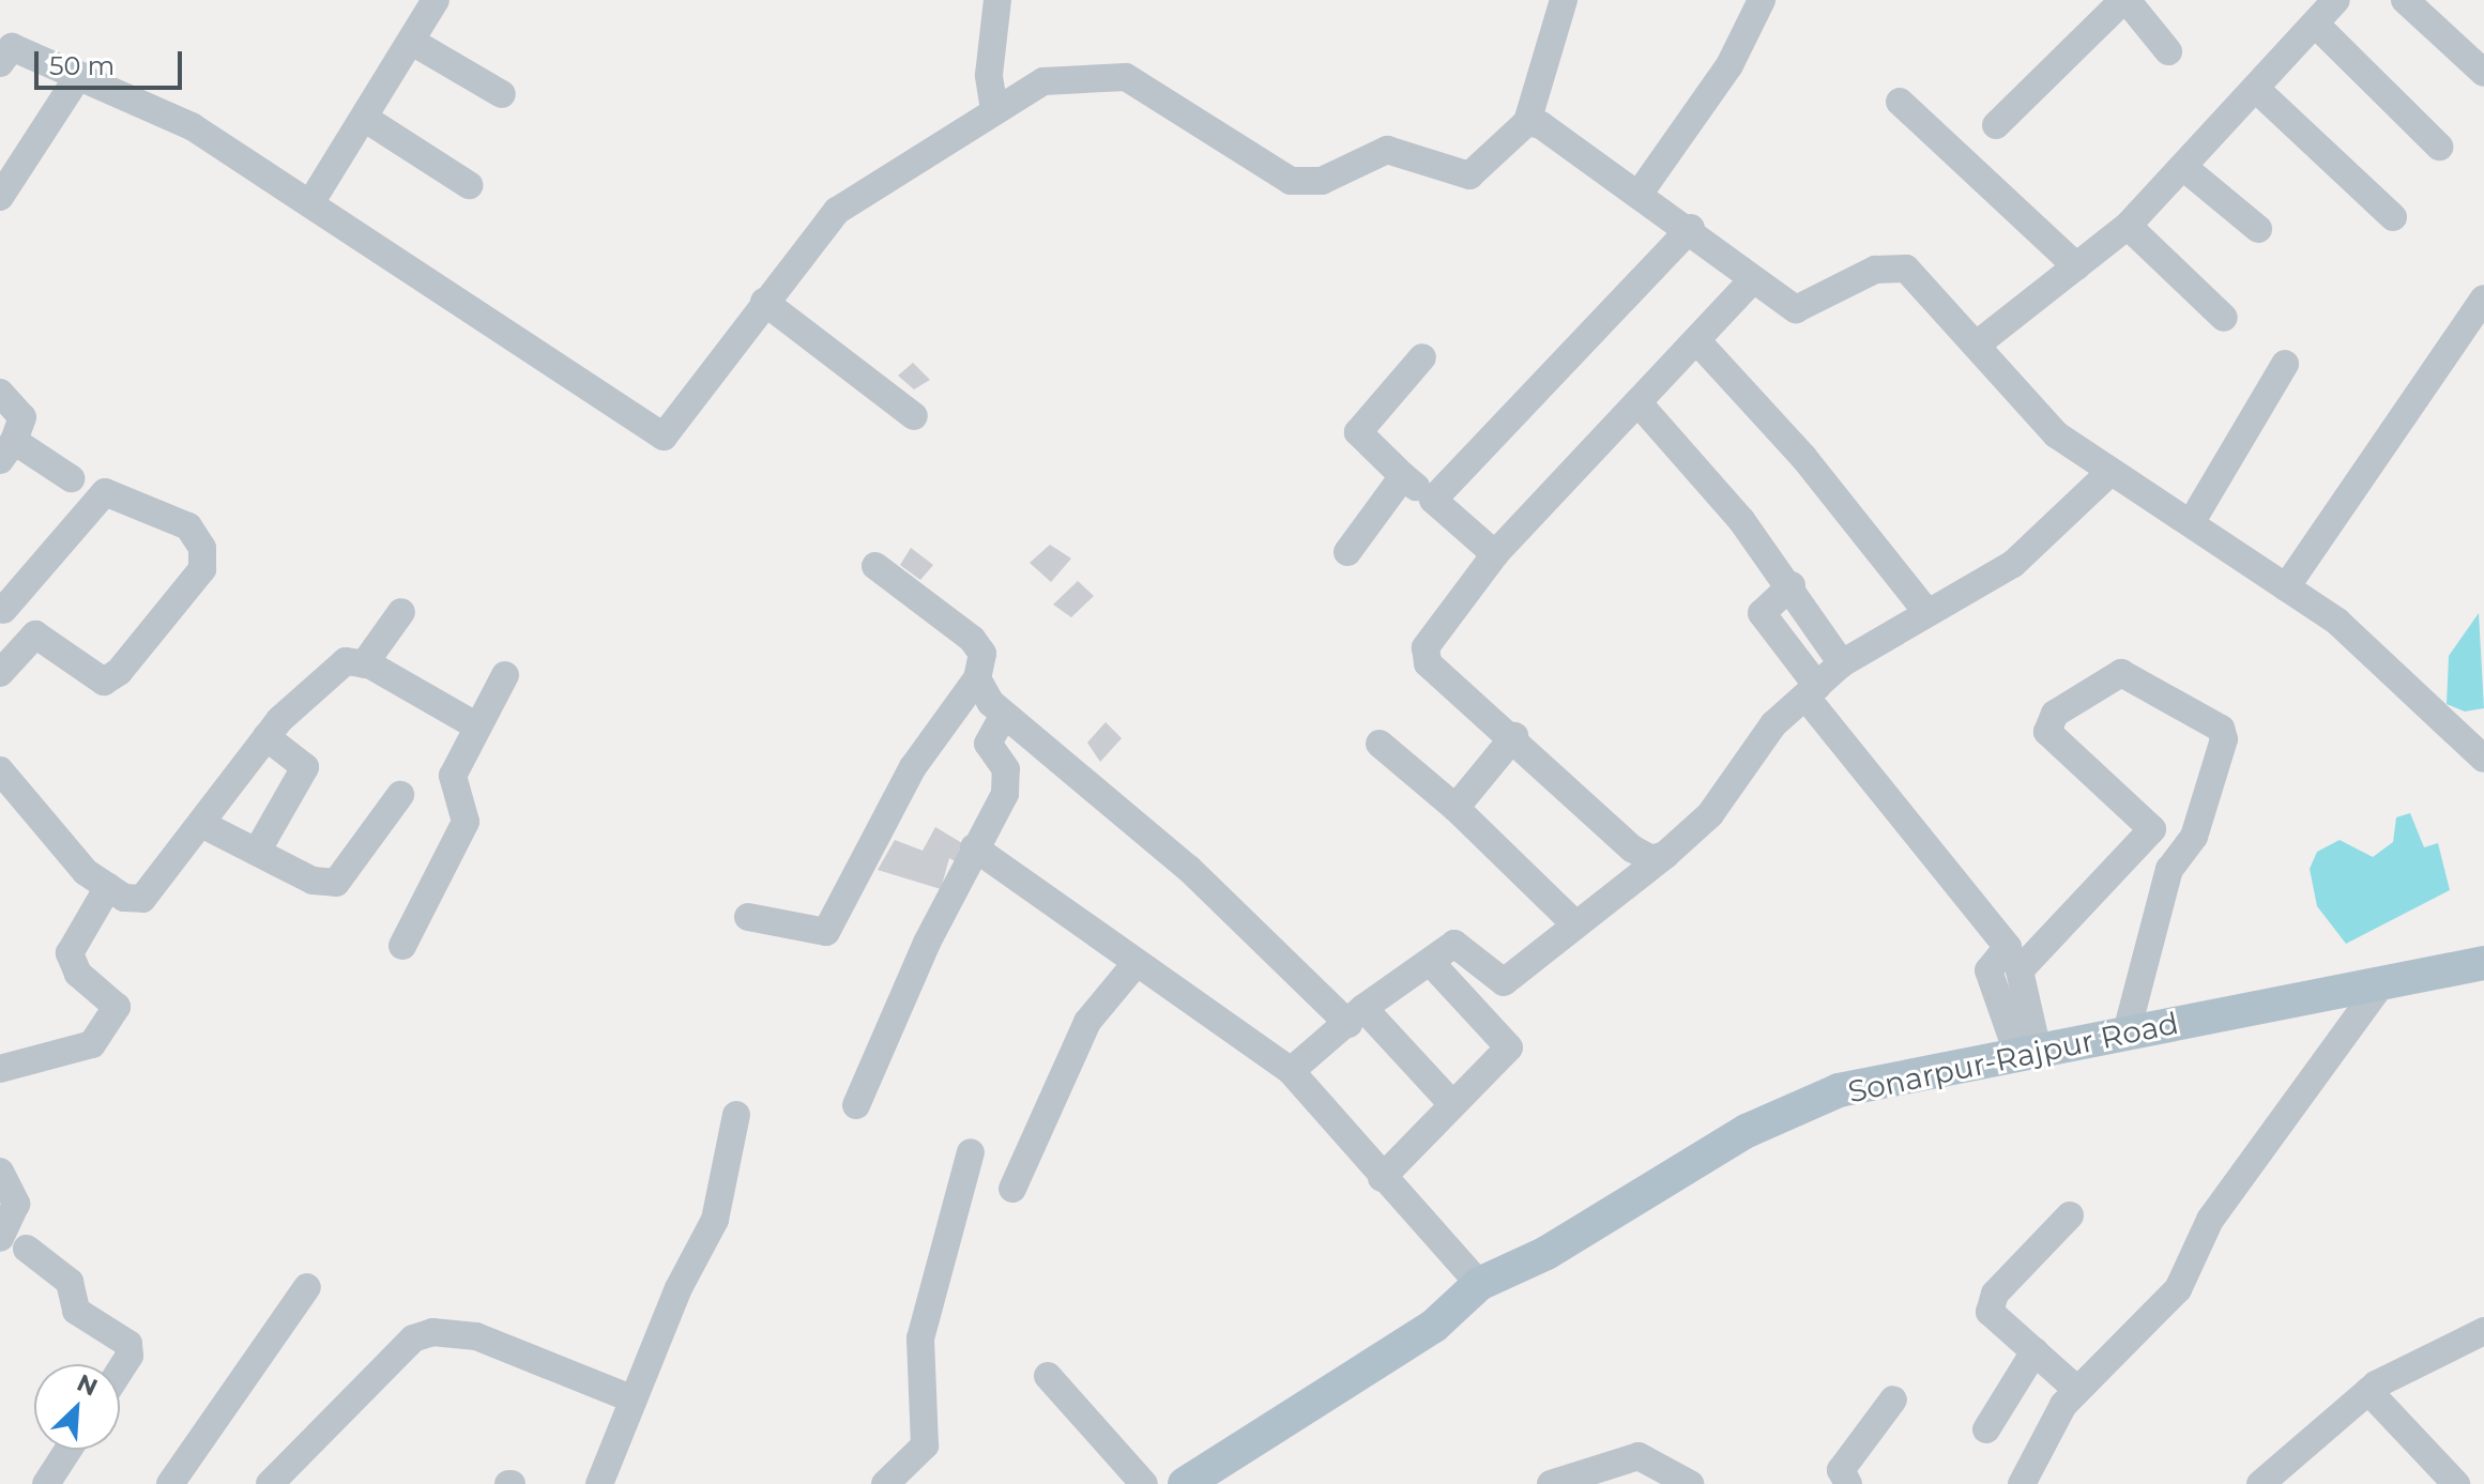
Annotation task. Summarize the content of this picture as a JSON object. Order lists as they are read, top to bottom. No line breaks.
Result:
{"streets":{"main road":["Sonarpur-Rajpur Road"]},"scale_bar":"50 m","north":"top right"}
